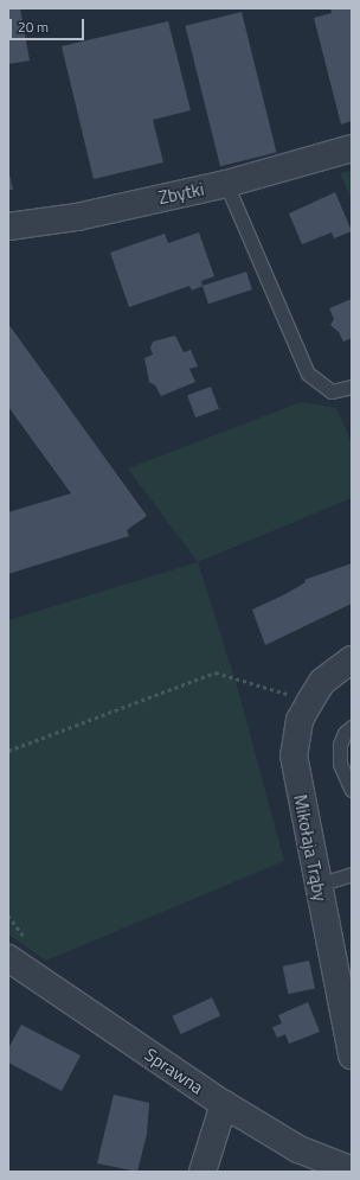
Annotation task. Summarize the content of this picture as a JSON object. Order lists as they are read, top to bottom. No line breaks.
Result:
{"streets":{"street":["Zbytki","Mikołaja Trąby","Sprawna"]},"scale_bar":"20 m"}
